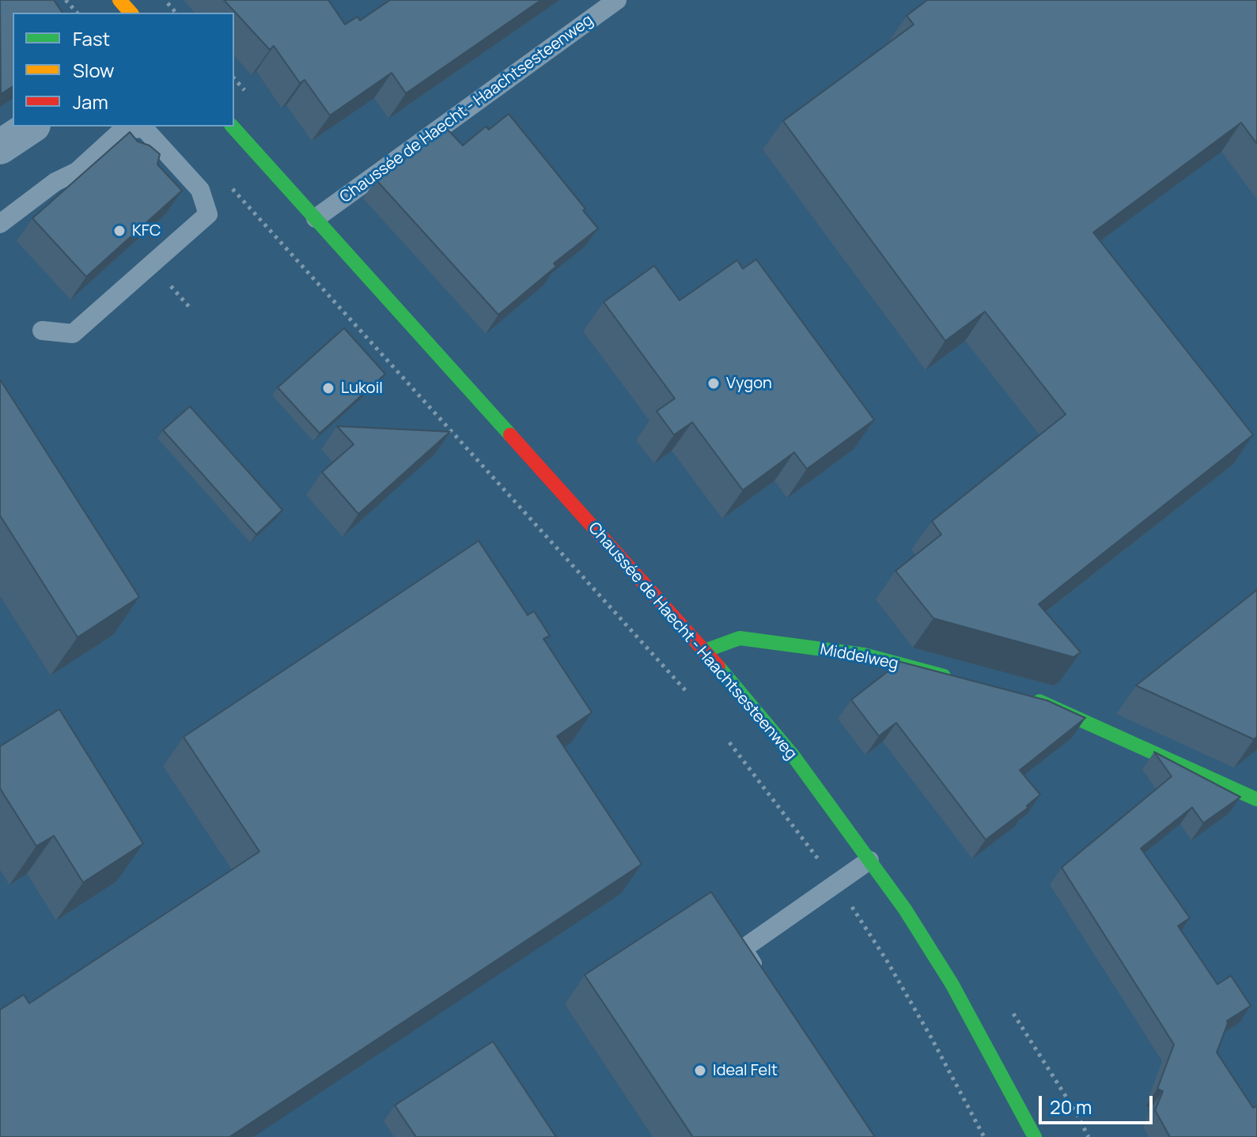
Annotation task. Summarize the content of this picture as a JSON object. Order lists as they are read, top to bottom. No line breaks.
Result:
{"streets":{"main road":["Chaussée de Haecht - Haachtsesteenweg","Middelweg"]},"crossings":[["Chaussée de Haecht - Haachtsesteenweg","Middelweg"]],"places":["KFC","Vygon","Lukoil","Ideal Felt"],"legend":["Fast","Slow","Jam"],"scale_bar":"20 m"}
